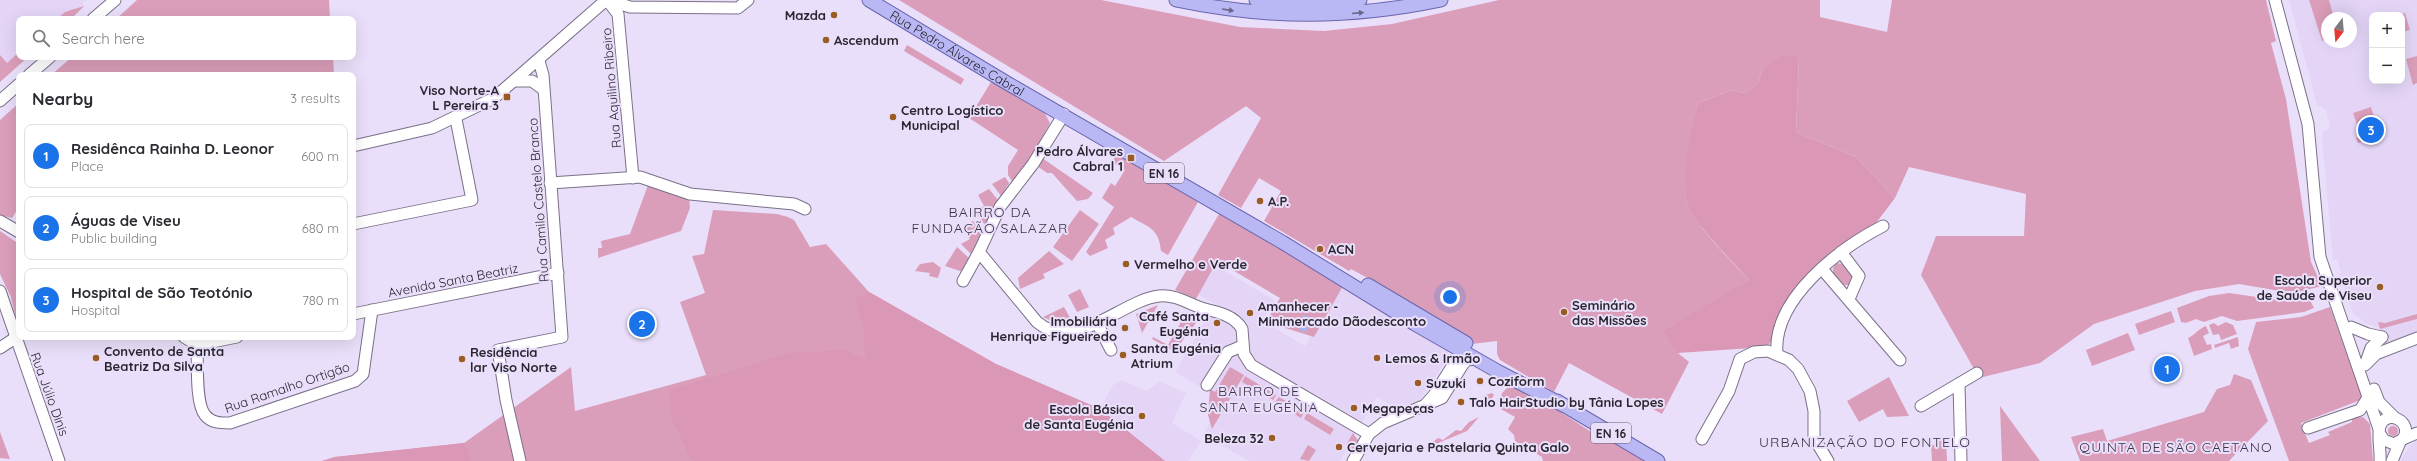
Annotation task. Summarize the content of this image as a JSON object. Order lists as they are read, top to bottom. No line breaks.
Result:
{"streets":{"main road":["Rua Pedro Álvares Cabral","EN 16"],"street":["Rua Aquilino Ribeiro","Rua Camilo Castelo Branco","Avenida Santa Beatriz","Rua Ramalho Ortigão","Rua Júlio Dinis"]},"crossings":[["Rua Camilo Castelo Branco","Avenida Santa Beatriz"],["Avenida Santa Beatriz","Rua Ramalho Ortigão"]],"districts":["BAIRRO DA FUNDAÇÃO SALAZAR","BAIRRO DE SANTA EUGÉNIA","URBANIZAÇÃO DO FONTELO","QUINTA DE SÃO CAETANO"],"places":{"other":["Mazda","Ascendum","Centro Logístico Municipal","A.P.","ACN","Vermelho e Verde","Escola Superior de Saúde de Viseu","Seminário das Missões","Amanhecer - Minimercado Dãodesconto","Café Santa Eugénia","Imobiliária Henrique Figueiredo","Santa Eugénia Atrium","Convento de Santa Beatriz Da Silva","Lemos & Irmão","Residência lar Viso Norte","Coziform","Suzuki","Talo HairStudio by Tânia Lopes","Megapeças","Escola Básica de Santa Eugénia","Beleza 32","Cervejaria e Pastelaria Quinta Galo"],"transit":["Viso Norte-A L Pereira 3","Pedro Álvares Cabral 1"]},"north":"bottom","page":{"map_buttons":["+","−"],"search":"Search here","heading":["Nearby","3 results"],"pins":["3","2","1"],"list":[{"mark":"1","name":"Residênca Rainha D. Leonor","note":"Place","value":"600 m"},{"mark":"2","name":"Águas de Viseu","note":"Public building","value":"680 m"},{"mark":"3","name":"Hospital de São Teotónio","note":"Hospital","value":"780 m"}]}}
